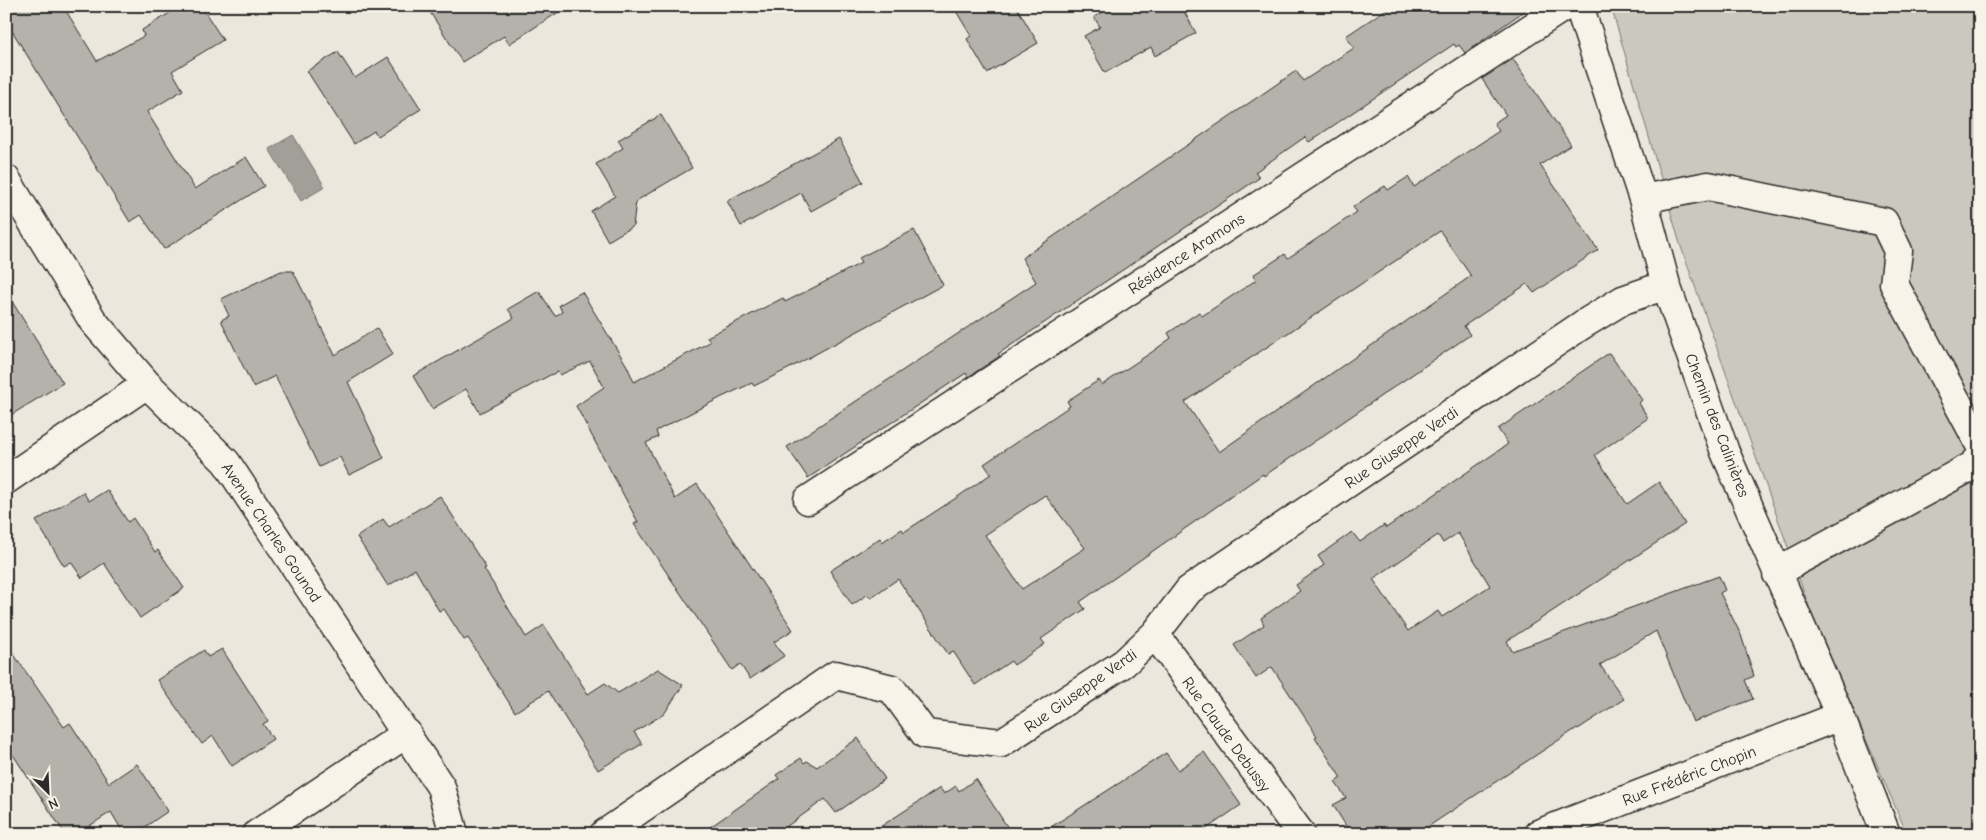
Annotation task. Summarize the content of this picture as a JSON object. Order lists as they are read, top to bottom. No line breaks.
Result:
{"streets":{"street":["Résidence Aramons","Chemin des Calinières","Rue Giuseppe Verdi","Avenue Charles Gounod","Rue Claude Debussy","Rue Frédéric Chopin"]},"crossings":[["Chemin des Calinières","Rue Giuseppe Verdi"],["Chemin des Calinières","Rue Frédéric Chopin"],["Rue Giuseppe Verdi","Rue Claude Debussy"]],"north":"bottom right"}
